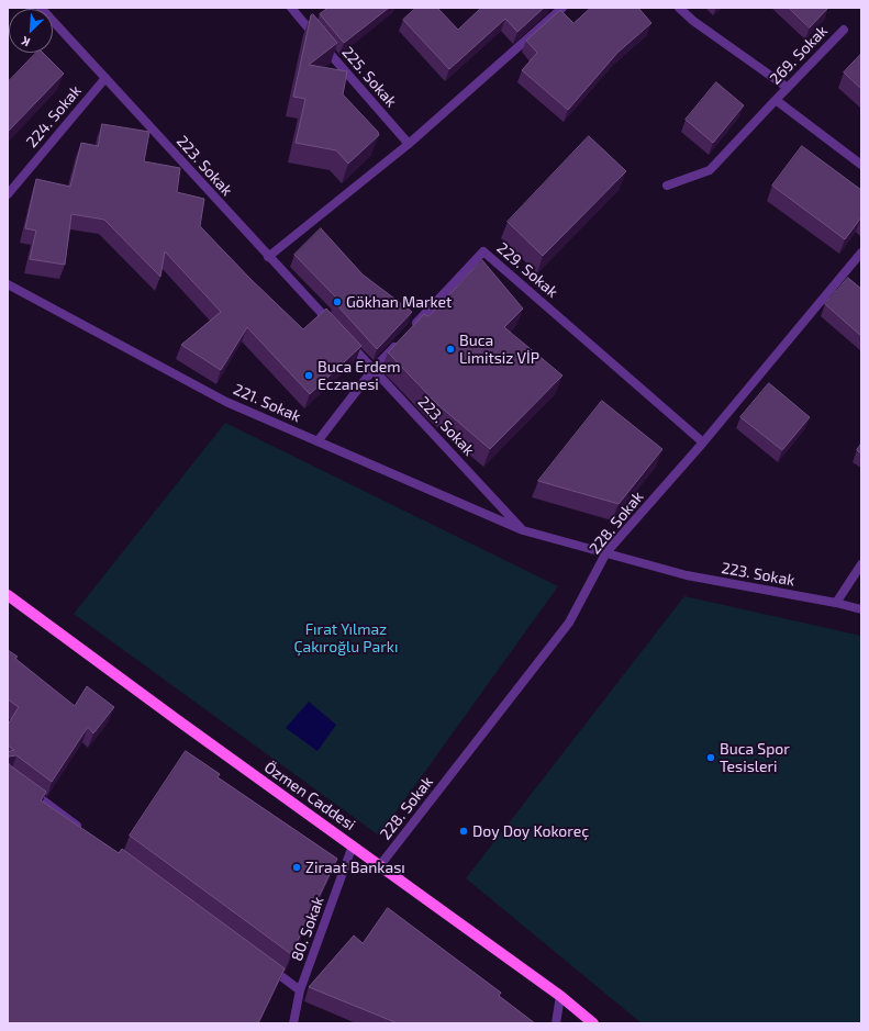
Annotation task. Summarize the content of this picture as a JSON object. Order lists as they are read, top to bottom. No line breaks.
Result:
{"streets":{"main road":["Özmen Caddesi"],"street":["269. Sokak","225. Sokak","224. Sokak","223. Sokak","229. Sokak","221. Sokak","228. Sokak","80. Sokak"]},"crossings":[["224. Sokak","223. Sokak"],["223. Sokak","229. Sokak"],["223. Sokak","221. Sokak"],["223. Sokak","228. Sokak"],["229. Sokak","221. Sokak"],["229. Sokak","228. Sokak"],["228. Sokak","Özmen Caddesi"],["Özmen Caddesi","80. Sokak"]],"parks":["Fırat Yılmaz Çakıroğlu Parkı"],"places":["Gökhan Market","Buca Limitsiz VİP","Buca Erdem Eczanesi","Buca Spor Tesisleri","Doy Doy Kokoreç","Ziraat Bankası"],"north":"bottom left"}
